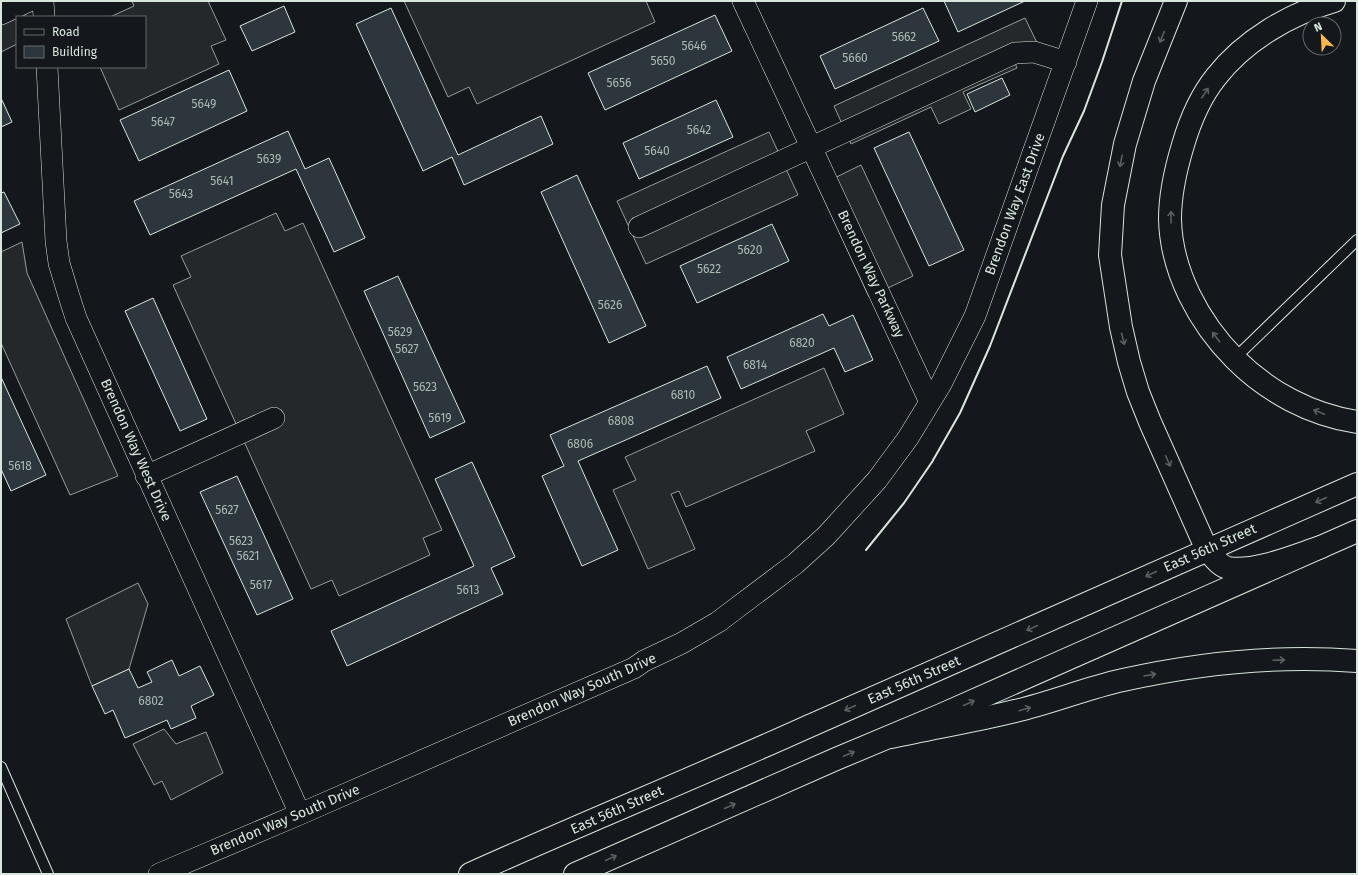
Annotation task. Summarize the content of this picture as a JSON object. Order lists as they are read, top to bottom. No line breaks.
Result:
{"streets":{"main road":["East 56th Street"],"street":["Brendon Way East Drive","Brendon Way Parkway","Brendon Way West Drive","Brendon Way South Drive"]},"crossings":[["Brendon Way East Drive","Brendon Way Parkway"],["Brendon Way East Drive","Brendon Way South Drive"],["Brendon Way Parkway","Brendon Way South Drive"],["Brendon Way West Drive","Brendon Way South Drive"]],"house_numbers":["5662","5646","5660","5650","5656","5649","5647","5642","5640","5639","5641","5643","5620","5622","5626","5629","6820","5627","6814","5623","6810","5619","6808","6806","5618","5627","5623","5621","5617","5613","6802"],"legend":["Road","Building"],"north":"top left"}
